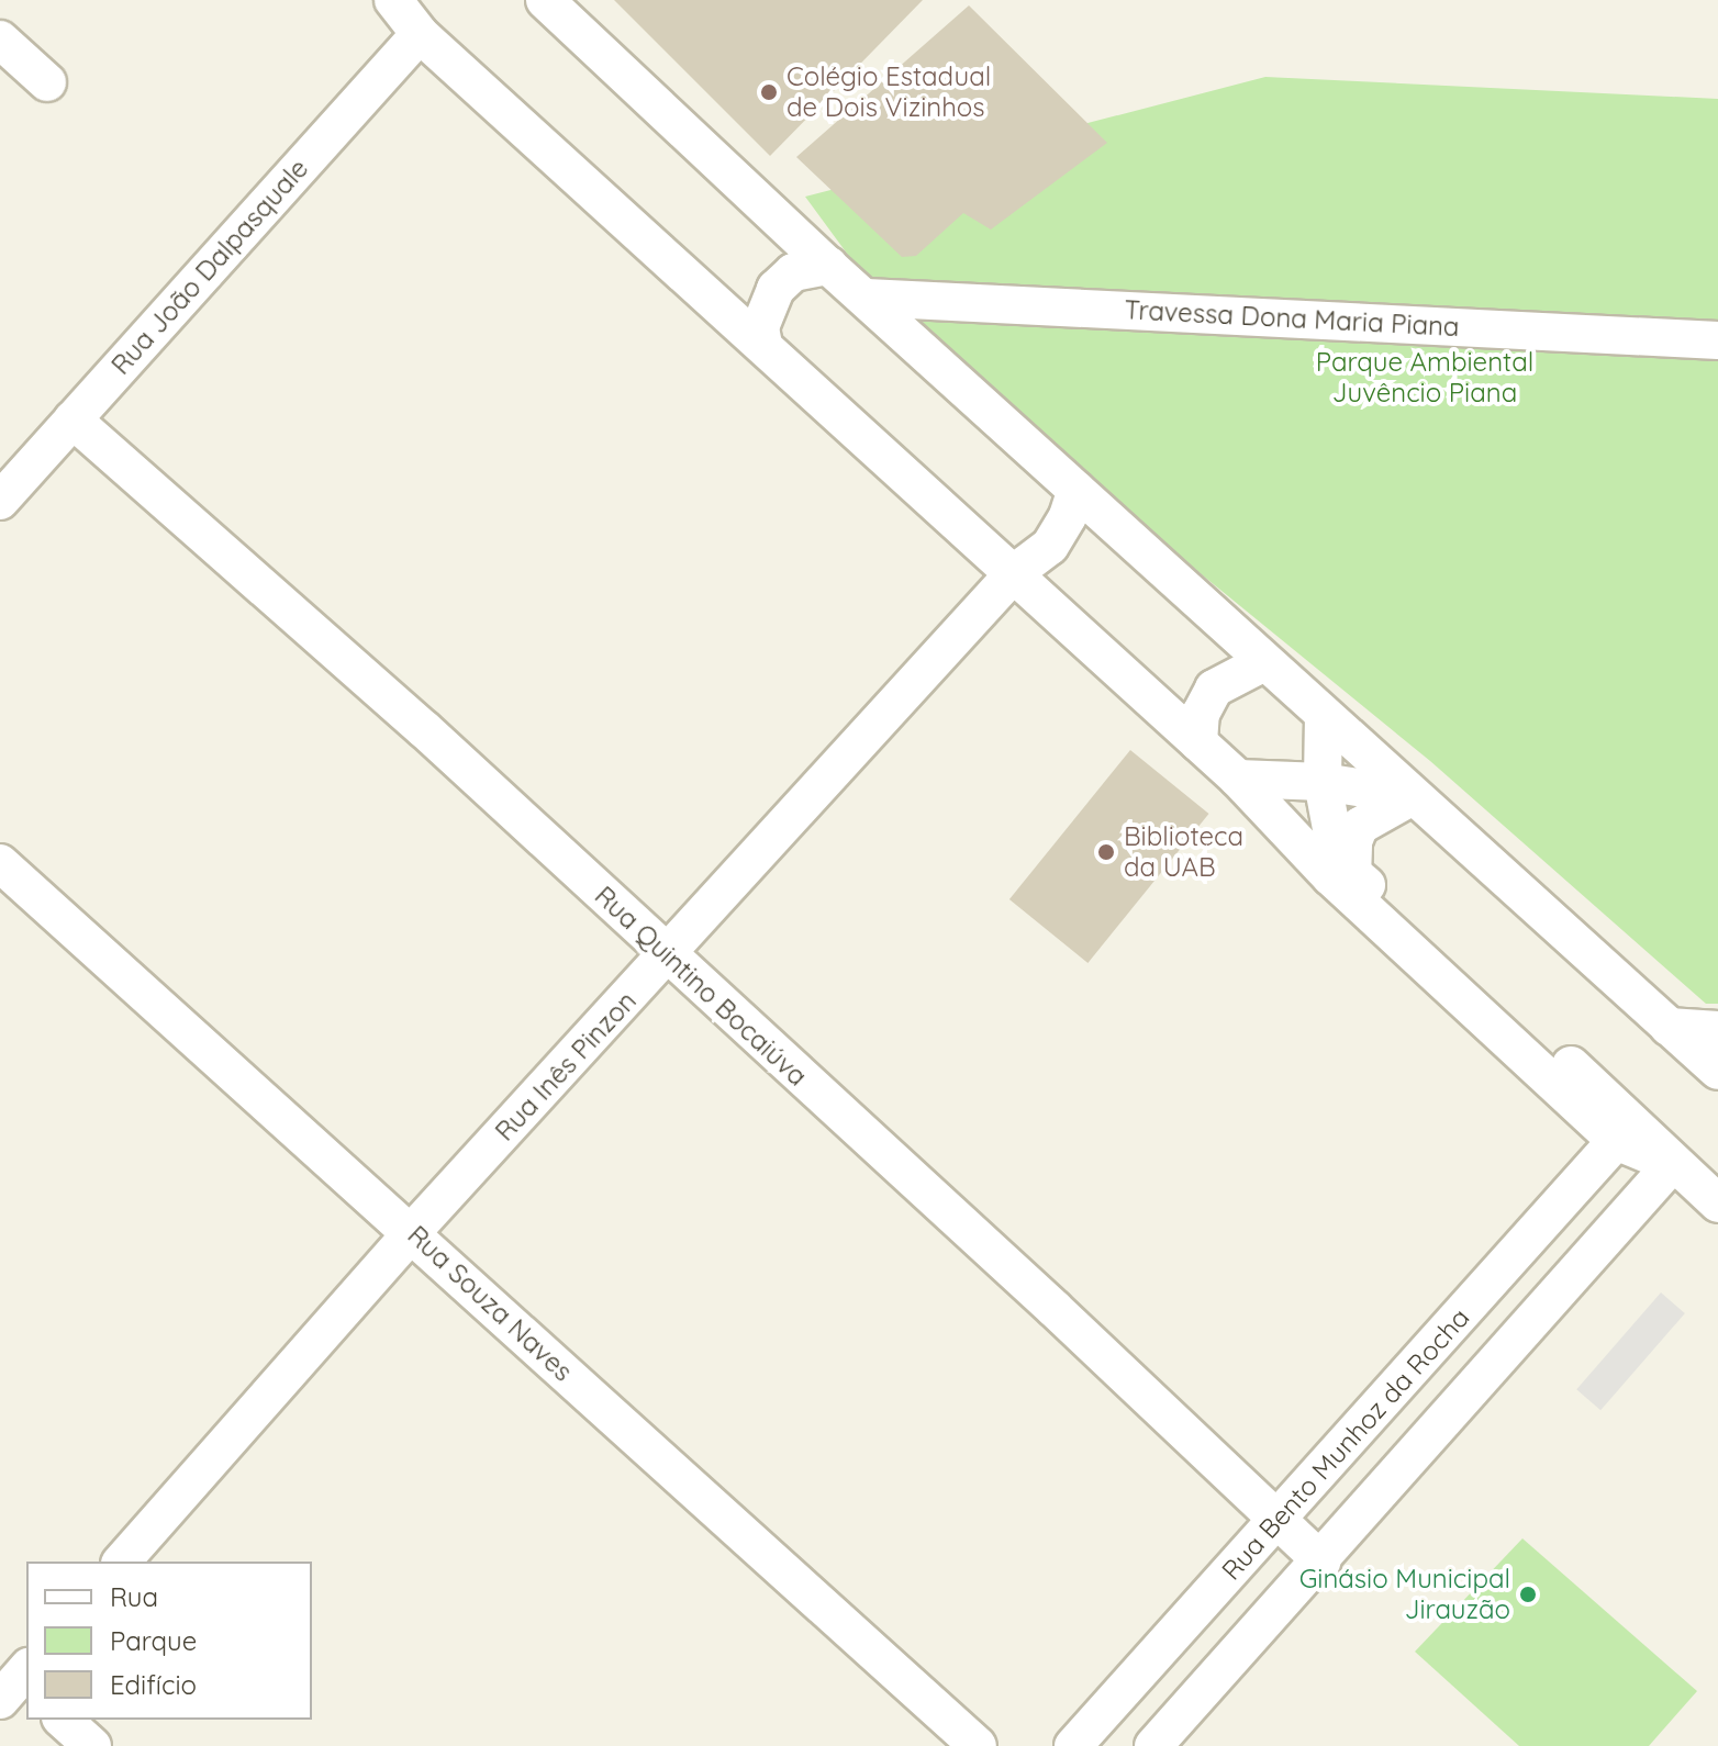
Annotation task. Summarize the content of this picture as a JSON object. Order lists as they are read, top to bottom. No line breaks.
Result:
{"streets":{"street":["Rua João Dalpasquale","Travessa Dona Maria Piana","Rua Quintino Bocaiúva","Rua Inês Pinzon","Rua Souza Naves","Rua Bento Munhoz da Rocha"]},"crossings":[["Rua João Dalpasquale","Rua Quintino Bocaiúva"],["Rua Quintino Bocaiúva","Rua Inês Pinzon"],["Rua Quintino Bocaiúva","Rua Bento Munhoz da Rocha"],["Rua Inês Pinzon","Rua Souza Naves"]],"parks":["Parque Ambiental Juvêncio Piana"],"places":["Colégio Estadual de Dois Vizinhos","Biblioteca da UAB","Ginásio Municipal Jirauzão"],"legend":["Rua","Parque","Edifício"]}
